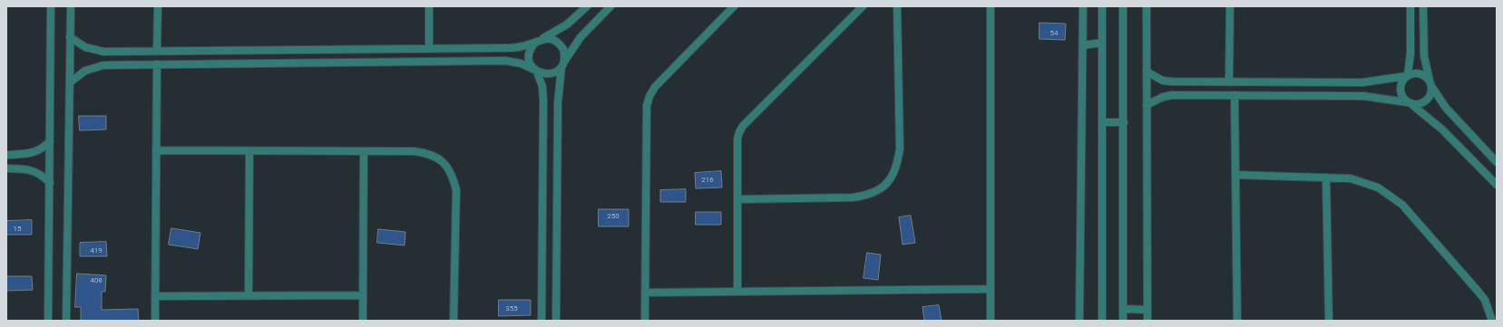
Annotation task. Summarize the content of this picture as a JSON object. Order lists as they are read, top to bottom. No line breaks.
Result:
{"house_numbers":["54","216","250","15","419","408","355"]}
